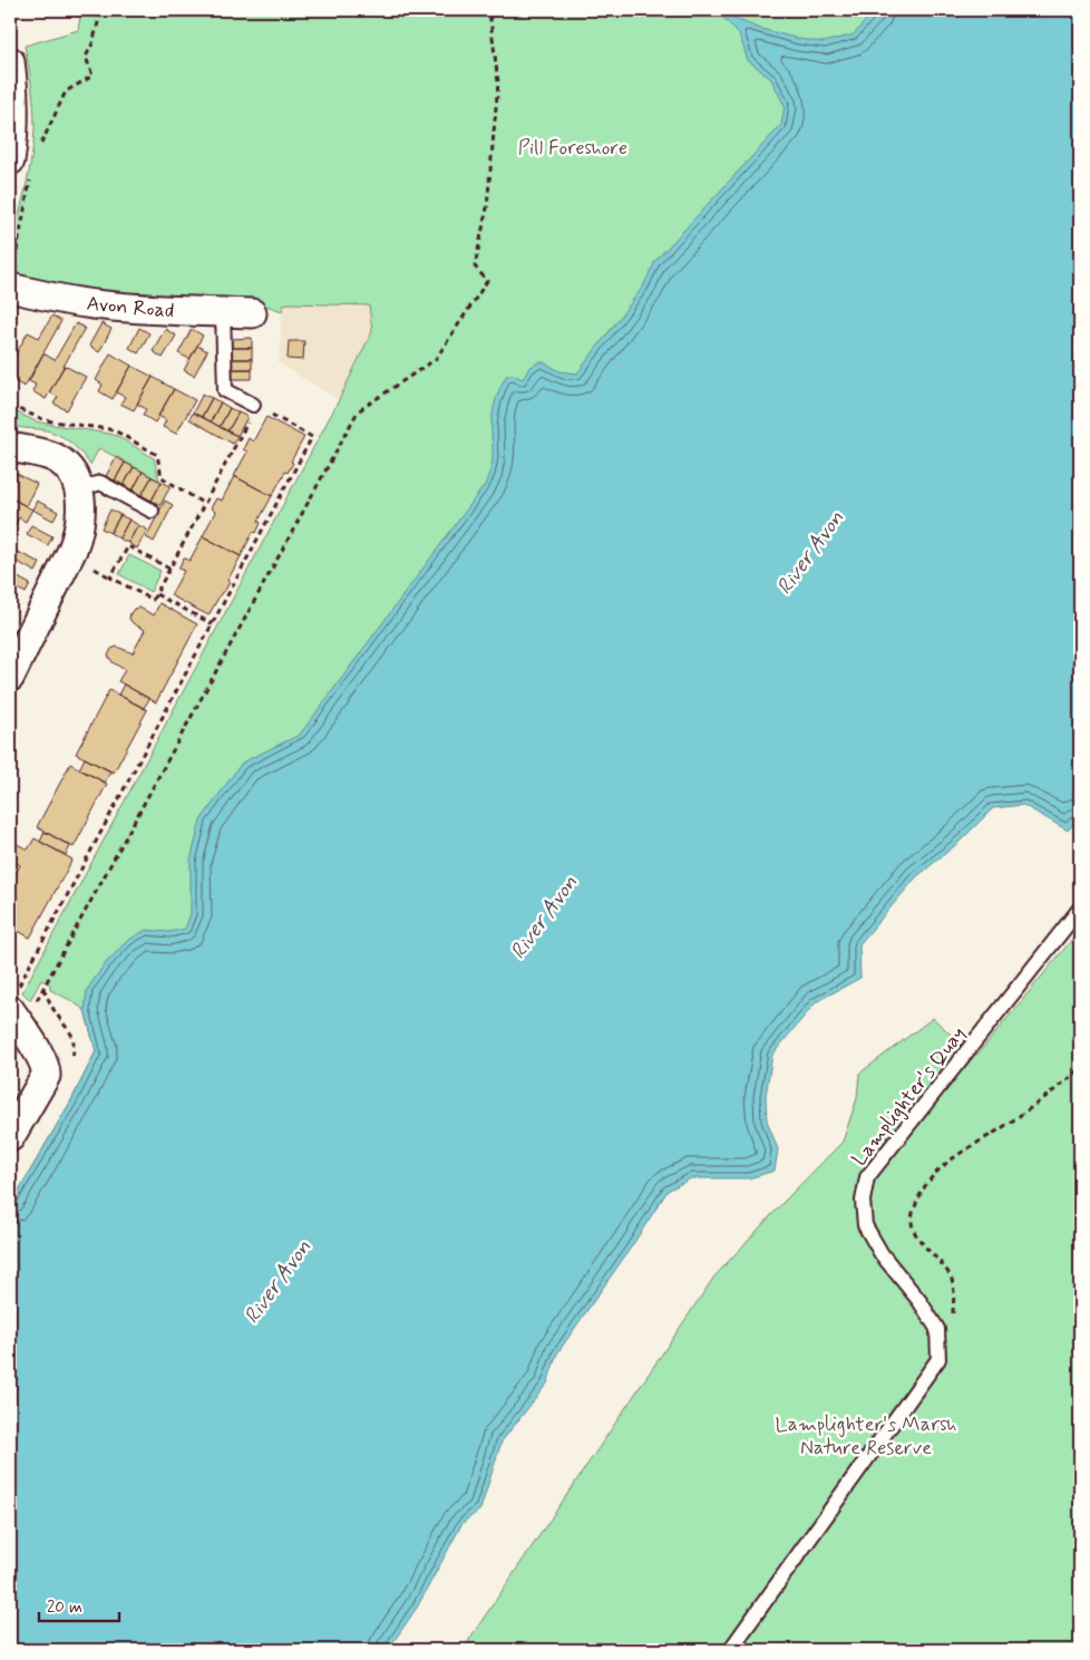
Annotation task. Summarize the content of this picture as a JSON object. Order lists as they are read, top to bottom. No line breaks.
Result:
{"streets":{"street":["Avon Road"],"lane":["Lamplighter's Quay"]},"water":["River Avon"],"parks":["Pill Foreshore","Lamplighter's Marsh Nature Reserve"],"scale_bar":"20 m"}
